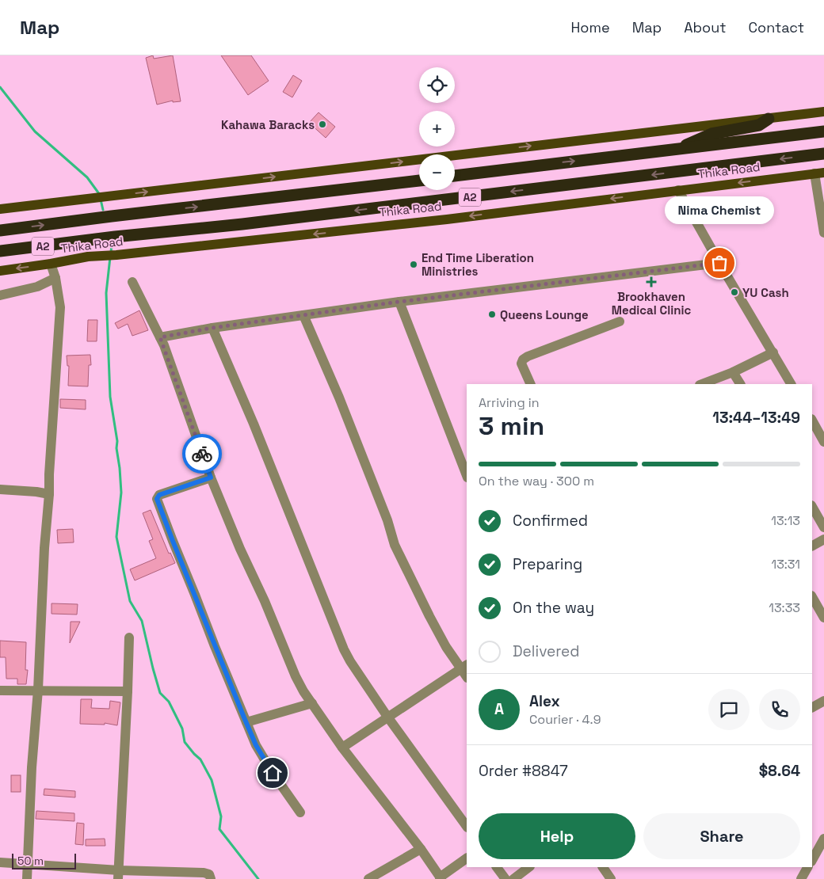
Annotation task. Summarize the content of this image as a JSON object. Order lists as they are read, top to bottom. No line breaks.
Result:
{"streets":{"highway":["Thika Road","A2"]},"places":{"other":["Kahawa Baracks","Nima Chemist","End Time Liberation Ministries","YU Cash","Queens Lounge"],"health":["Brookhaven Medical Clinic"]},"scale_bar":"50 m","page":{"header":"Map","nav":["Home","Map","About","Contact"],"map_buttons":["+","−"],"bubble":"Nima Chemist","heading":["3 min","Arriving in","13:44–13:49"],"panel":["Alex","Courier · 4.9","Order #8847","$8.64"],"bar":"On the way · 300 m","list":[["Confirmed","13:13"],["Preparing","13:31"],["On the way","13:33"],"Delivered"],"round":"A","buttons":["Help","Share"],"scale":"50 m"}}
